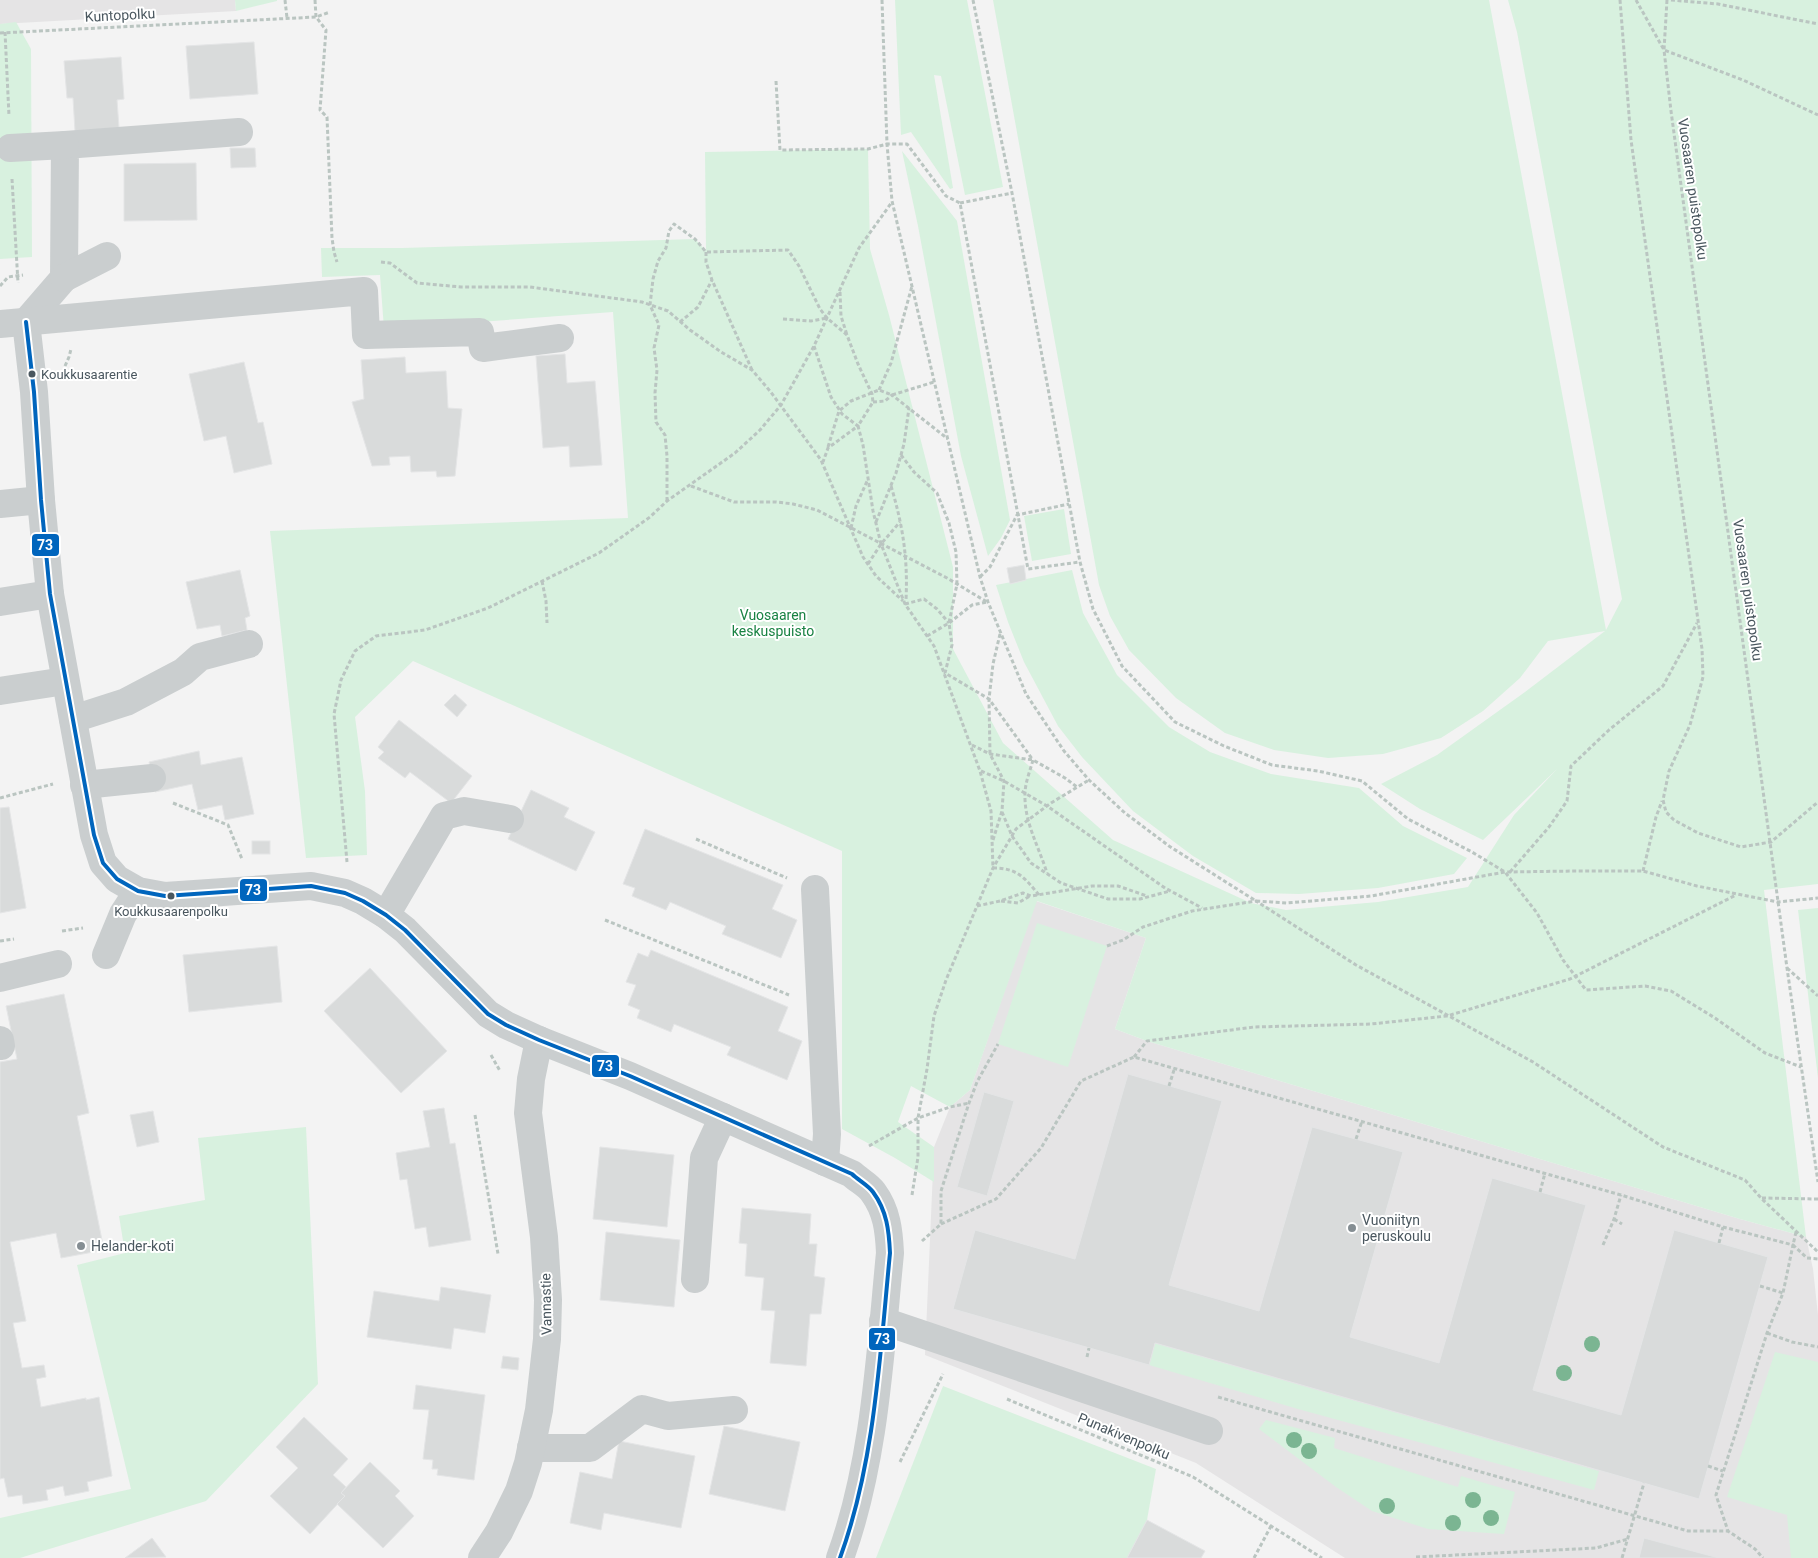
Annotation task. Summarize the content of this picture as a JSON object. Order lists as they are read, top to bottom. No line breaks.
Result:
{"streets":{"street":["Vannastie"],"path":["Kuntopolku","Vuosaaren puistopolku","Punakivenpolku"]},"parks":["Vuosaaren keskuspuisto"],"places":["Koukkusaarentie","Koukkusaarenpolku","Vuoniityn peruskoulu","Helander-koti"],"lines":["transit line 73"]}
